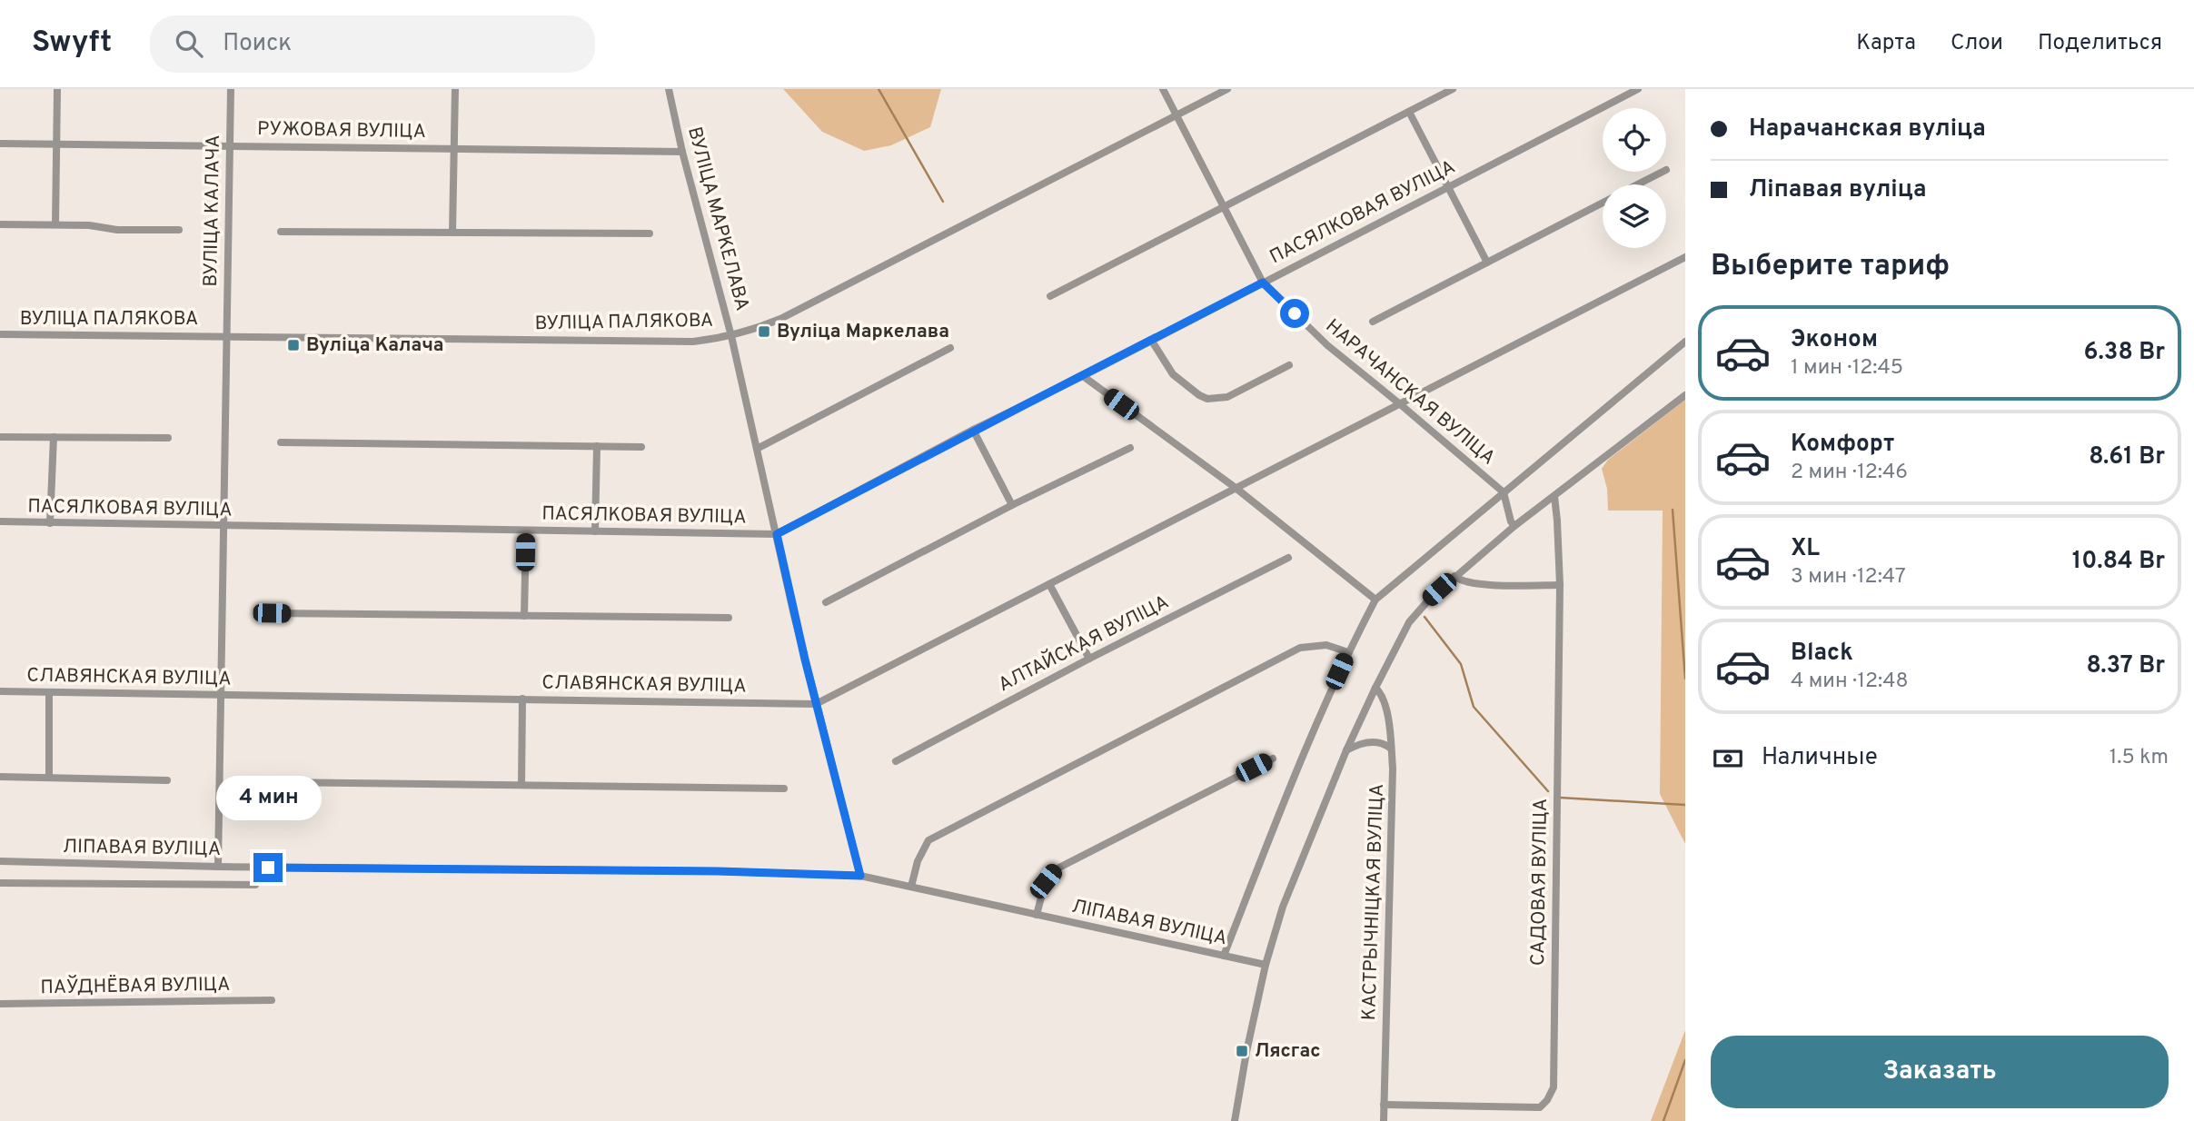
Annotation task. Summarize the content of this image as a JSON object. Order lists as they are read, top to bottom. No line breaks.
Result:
{"streets":{"street":["РУЖОВАЯ ВУЛІЦА","ВУЛІЦА КАЛАЧА","ПАСЯЛКОВАЯ ВУЛІЦА","ВУЛІЦА МАРКЕЛАВА","ВУЛІЦА ПАЛЯКОВА","НАРАЧАНСКАЯ ВУЛІЦА","АЛТАЙСКАЯ ВУЛІЦА","СЛАВЯНСКАЯ ВУЛІЦА","ЛІПАВАЯ ВУЛІЦА","САДОВАЯ ВУЛІЦА","КАСТРЫЧНІЦКАЯ ВУЛІЦА","ПАЎДНЁВАЯ ВУЛІЦА"]},"crossings":[["РУЖОВАЯ ВУЛІЦА","ВУЛІЦА КАЛАЧА"],["РУЖОВАЯ ВУЛІЦА","ВУЛІЦА МАРКЕЛАВА"],["ВУЛІЦА КАЛАЧА","ПАСЯЛКОВАЯ ВУЛІЦА"],["ВУЛІЦА КАЛАЧА","ВУЛІЦА ПАЛЯКОВА"],["ВУЛІЦА КАЛАЧА","СЛАВЯНСКАЯ ВУЛІЦА"],["ВУЛІЦА КАЛАЧА","ЛІПАВАЯ ВУЛІЦА"],["ПАСЯЛКОВАЯ ВУЛІЦА","ВУЛІЦА МАРКЕЛАВА"],["ПАСЯЛКОВАЯ ВУЛІЦА","НАРАЧАНСКАЯ ВУЛІЦА"],["ВУЛІЦА МАРКЕЛАВА","ВУЛІЦА ПАЛЯКОВА"],["ВУЛІЦА МАРКЕЛАВА","СЛАВЯНСКАЯ ВУЛІЦА"],["ВУЛІЦА МАРКЕЛАВА","ЛІПАВАЯ ВУЛІЦА"],["ВУЛІЦА ПАЛЯКОВА","НАРАЧАНСКАЯ ВУЛІЦА"],["НАРАЧАНСКАЯ ВУЛІЦА","СЛАВЯНСКАЯ ВУЛІЦА"],["САДОВАЯ ВУЛІЦА","КАСТРЫЧНІЦКАЯ ВУЛІЦА"]],"places":{"transit":["Вуліца Маркелава","Вуліца Калача","Лясгас"]},"page":{"header":"Swyft","search":"Поиск","nav":["Карта","Слои","Поделиться"],"banner":["Нарачанская вуліца","Ліпавая вуліца"],"heading":"Выберите тариф","list":[{"name":"Эконом","note":"1 мин · 12:45","value":"6.38 Br"},{"name":"Комфорт","note":"2 мин · 12:46","value":"8.61 Br"},{"name":"XL","note":"3 мин · 12:47","value":"10.84 Br"},{"name":"Black","note":"4 мин · 12:48","value":"8.37 Br"}],"pay":["Наличные","1.5 km"],"bubble":"4 мин","buttons":"Заказать"}}
